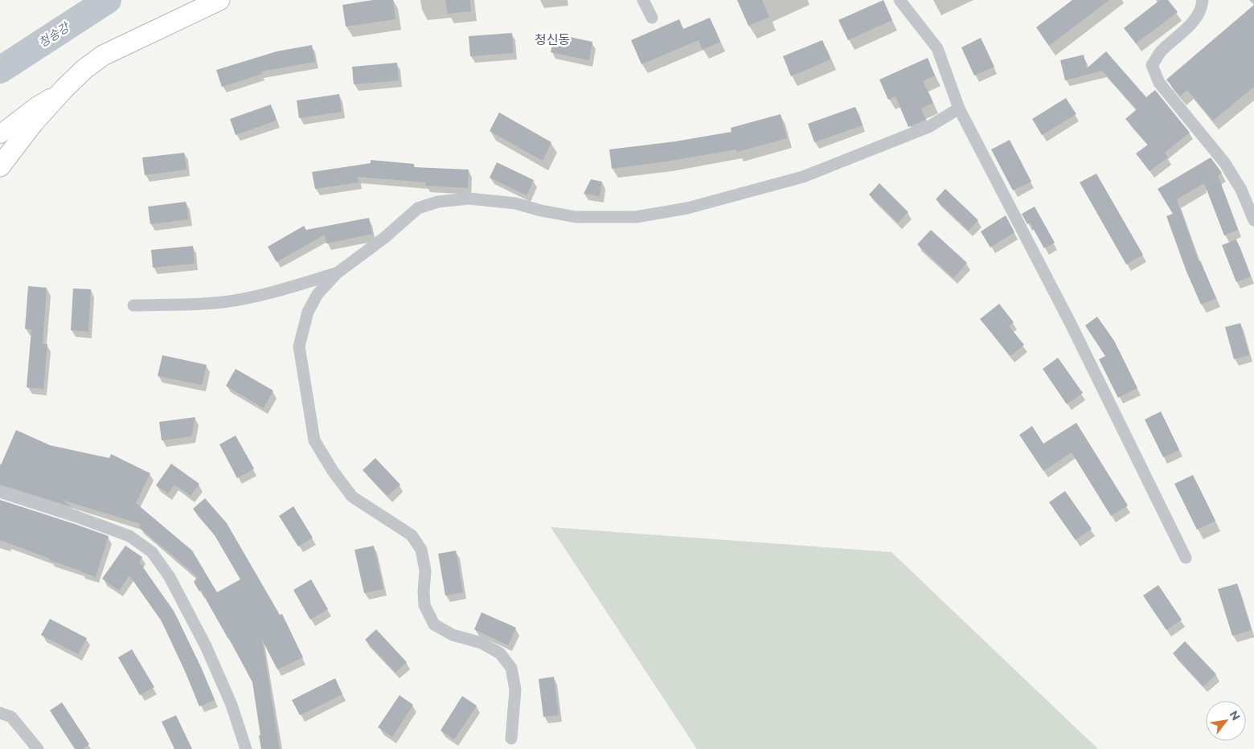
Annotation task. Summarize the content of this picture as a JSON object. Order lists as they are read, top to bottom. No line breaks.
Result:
{"districts":["청신동"],"water":["청송강"],"north":"top right"}
